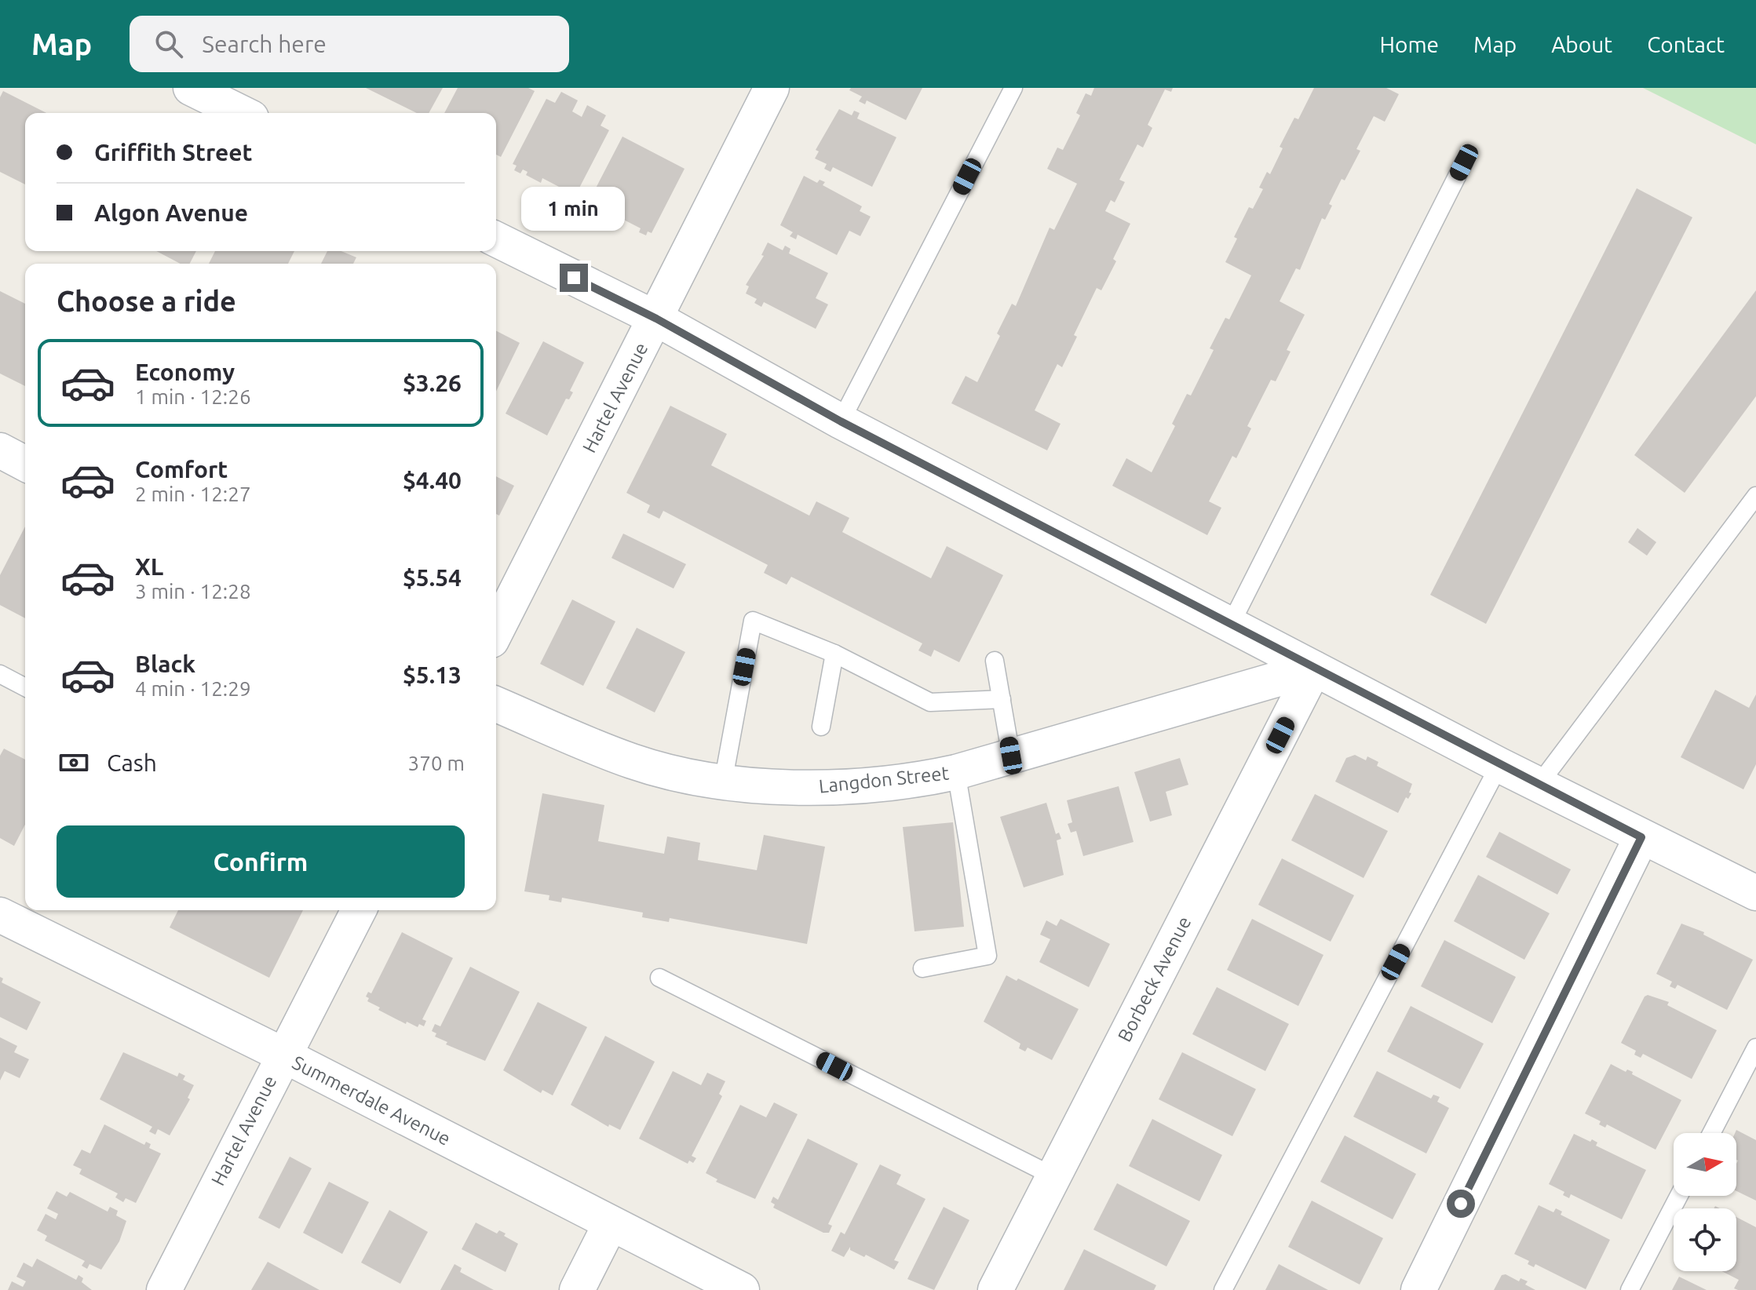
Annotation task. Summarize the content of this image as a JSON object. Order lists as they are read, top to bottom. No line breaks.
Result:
{"streets":{"street":["Hartel Avenue","Langdon Street","Borbeck Avenue","Summerdale Avenue"]},"crossings":[["Hartel Avenue","Summerdale Avenue"],["Langdon Street","Borbeck Avenue"]],"north":"right","page":{"header":"Map","search":"Search here","nav":["Home","Map","About","Contact"],"banner":["Griffith Street","Algon Avenue"],"bubble":"1 min","heading":"Choose a ride","list":[{"name":"Economy","note":"1 min · 12:26","value":"$3.26"},{"name":"Comfort","note":"2 min · 12:27","value":"$4.40"},{"name":"XL","note":"3 min · 12:28","value":"$5.54"},{"name":"Black","note":"4 min · 12:29","value":"$5.13"}],"pay":["Cash","370 m"],"buttons":"Confirm"}}
